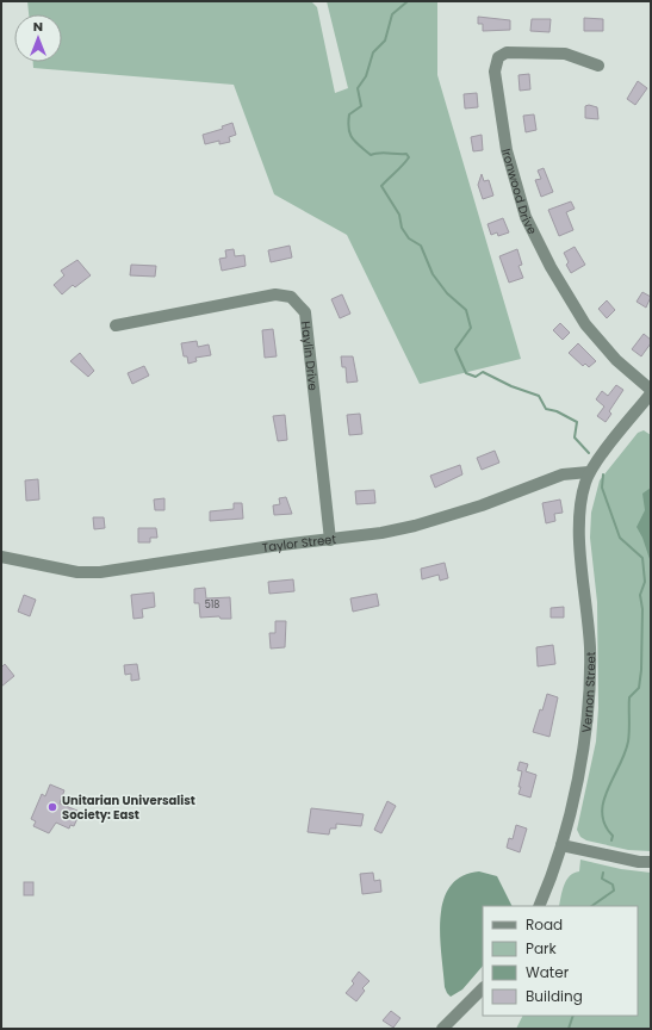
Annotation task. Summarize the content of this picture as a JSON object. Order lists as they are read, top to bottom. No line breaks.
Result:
{"streets":{"street":["Ironwood Drive","Haylin Drive","Taylor Street","Vernon Street"]},"crossings":[["Haylin Drive","Taylor Street"],["Taylor Street","Vernon Street"]],"places":["Unitarian Universalist Society: East"],"house_numbers":["518"],"legend":["Road","Park","Water","Building"],"north":"top"}
